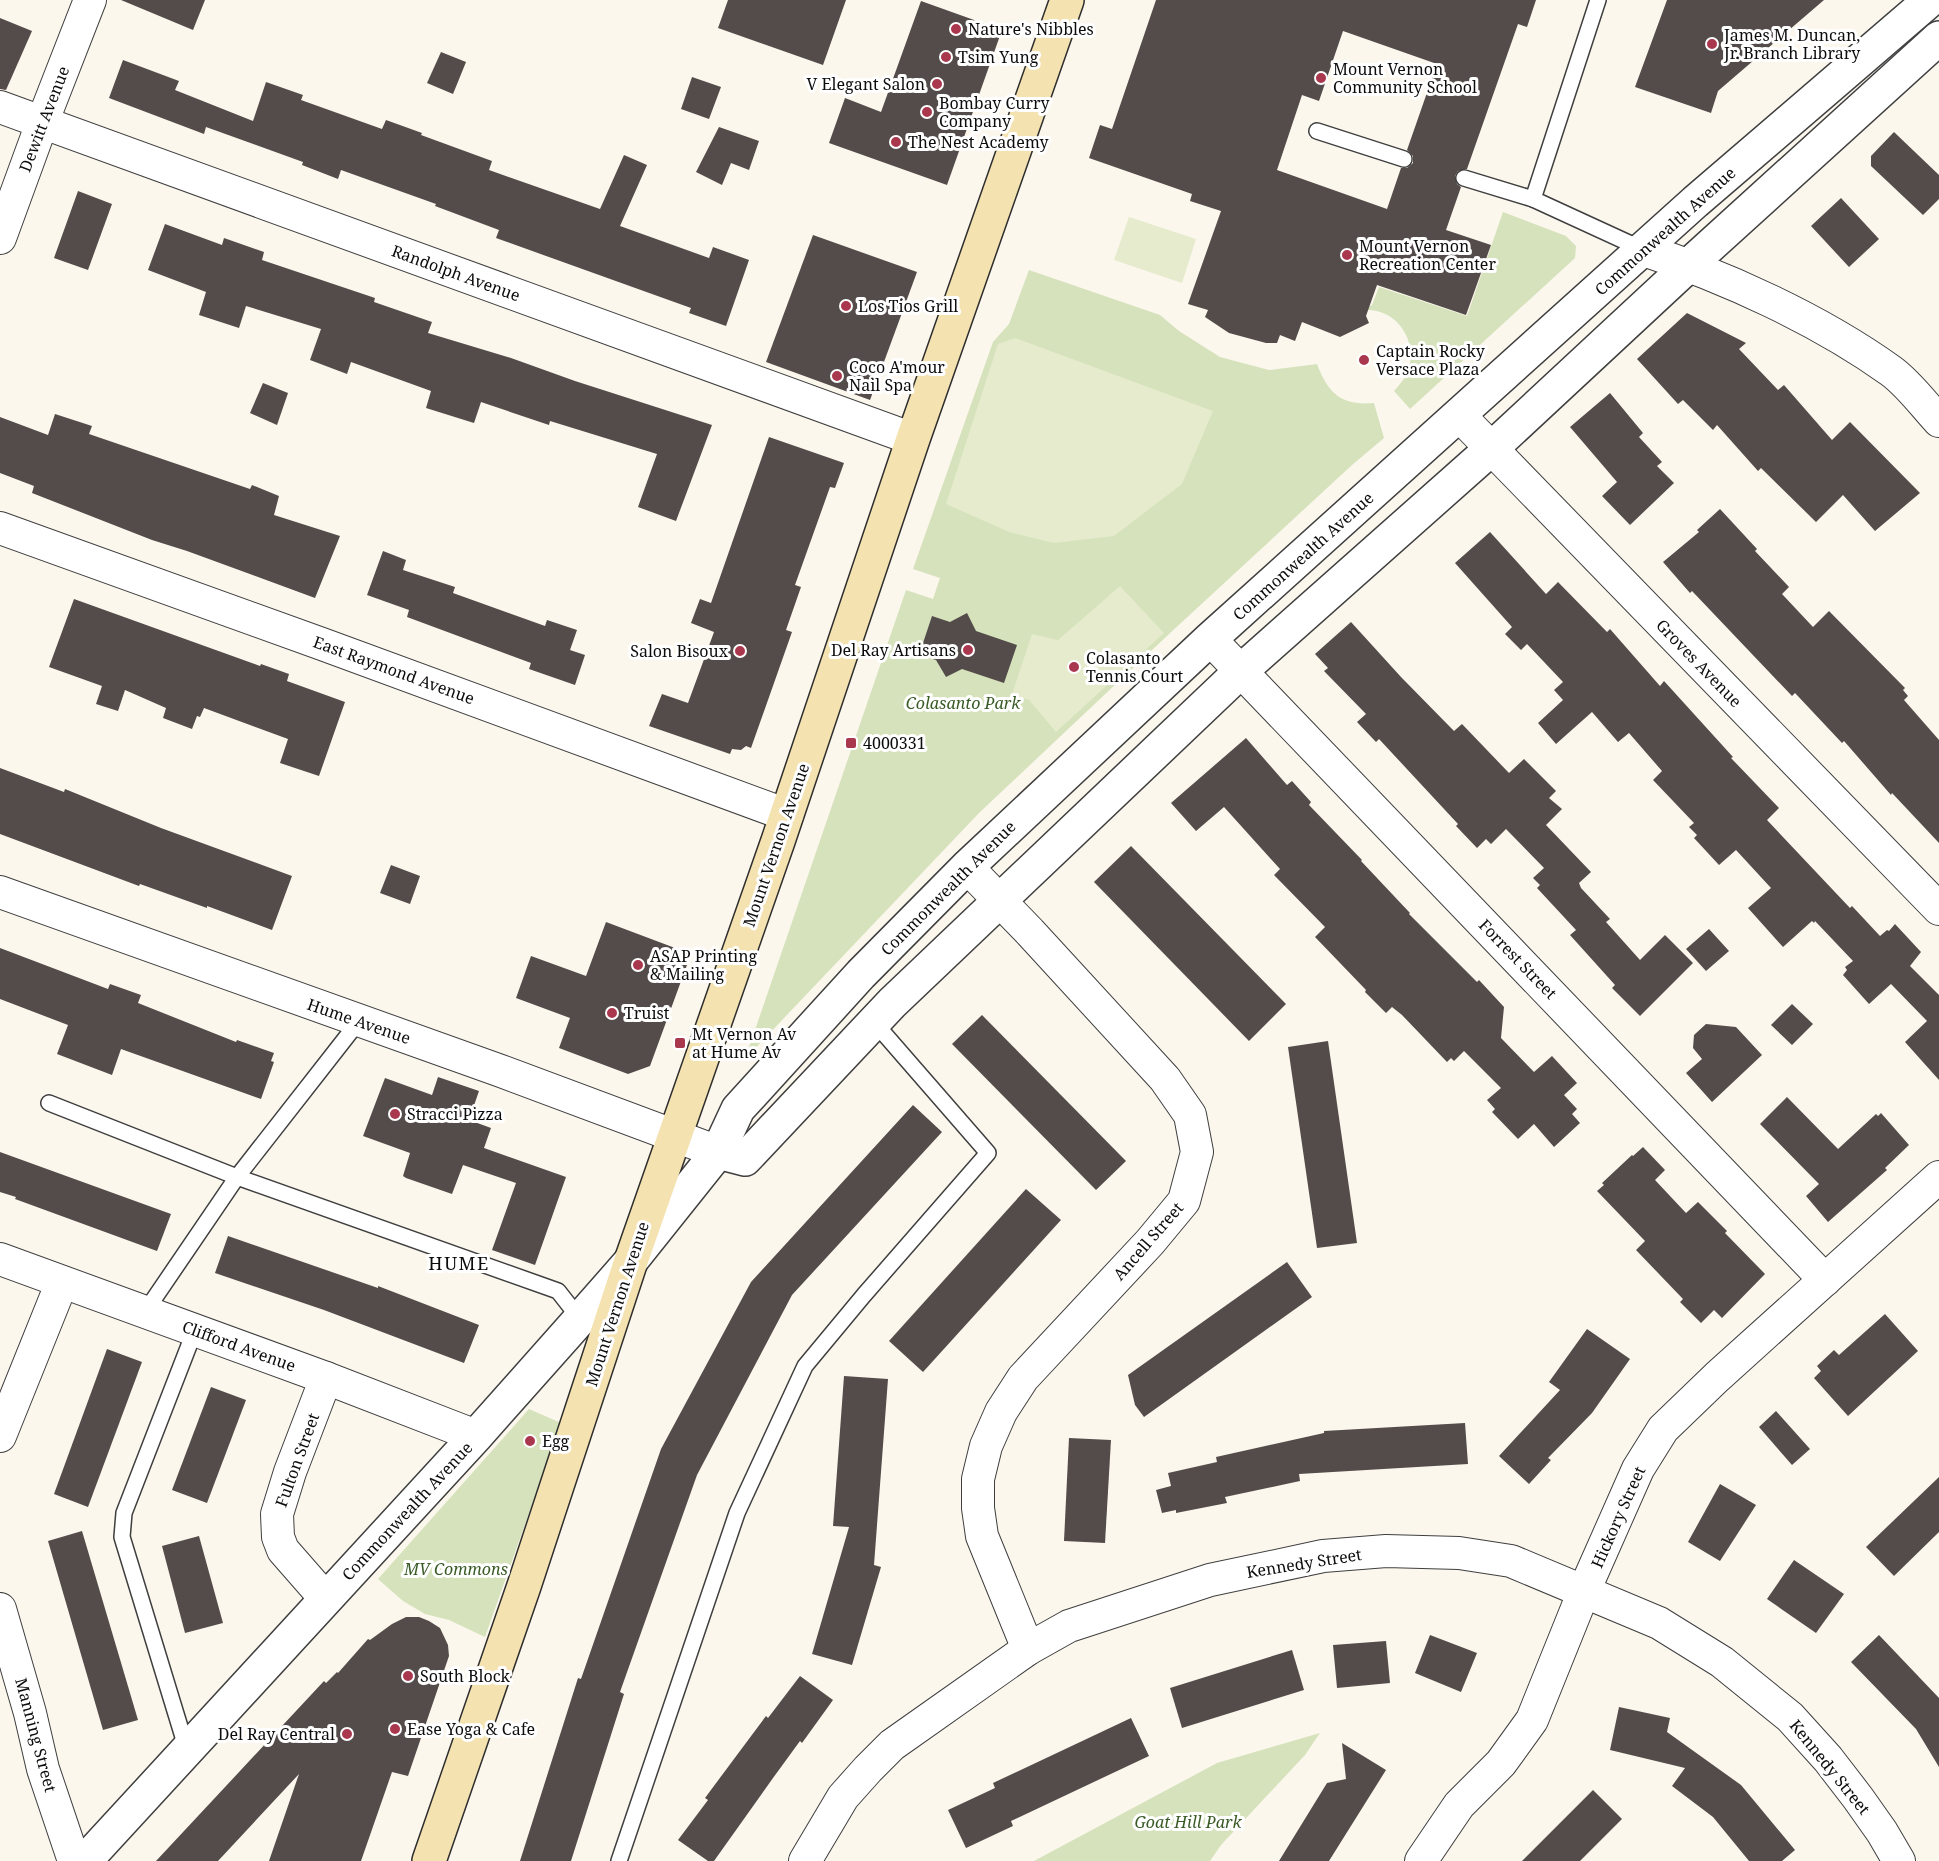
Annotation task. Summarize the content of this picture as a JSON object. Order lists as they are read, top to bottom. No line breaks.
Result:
{"streets":{"main road":["Mount Vernon Avenue"],"street":["Dewitt Avenue","Commonwealth Avenue","Randolph Avenue","Groves Avenue","East Raymond Avenue","Forrest Street","Hume Avenue","Ancell Street","Clifford Avenue","Fulton Street","Hickory Street","Kennedy Street","Manning Street"]},"crossings":[["Dewitt Avenue","Randolph Avenue"],["Commonwealth Avenue","Groves Avenue"],["Commonwealth Avenue","Mount Vernon Avenue"],["Commonwealth Avenue","Forrest Street"],["Commonwealth Avenue","Hume Avenue"],["Commonwealth Avenue","Ancell Street"],["Commonwealth Avenue","Clifford Avenue"],["Commonwealth Avenue","Fulton Street"],["Randolph Avenue","Mount Vernon Avenue"],["East Raymond Avenue","Mount Vernon Avenue"],["Mount Vernon Avenue","Hume Avenue"],["Forrest Street","Hickory Street"],["Ancell Street","Kennedy Street"],["Clifford Avenue","Fulton Street"],["Hickory Street","Kennedy Street"]],"districts":["HUME"],"parks":["Colasanto Park","MV Commons","Goat Hill Park"],"places":{"other":["Nature's Nibbles","James M. Duncan, Jr. Branch Library","Tsim Yung","Mount Vernon Community School","V Elegant Salon","Bombay Curry Company","The Nest Academy","Mount Vernon Recreation Center","Los Tios Grill","Captain Rocky Versace Plaza","Coco A'mour Nail Spa","Del Ray Artisans","Salon Bisoux","Colasanto Tennis Court","ASAP Printing & Mailing","Truist","Stracci Pizza","Egg","South Block","Ease Yoga & Cafe","Del Ray Central"],"transit":["4000331","Mt Vernon Av at Hume Av"]}}
